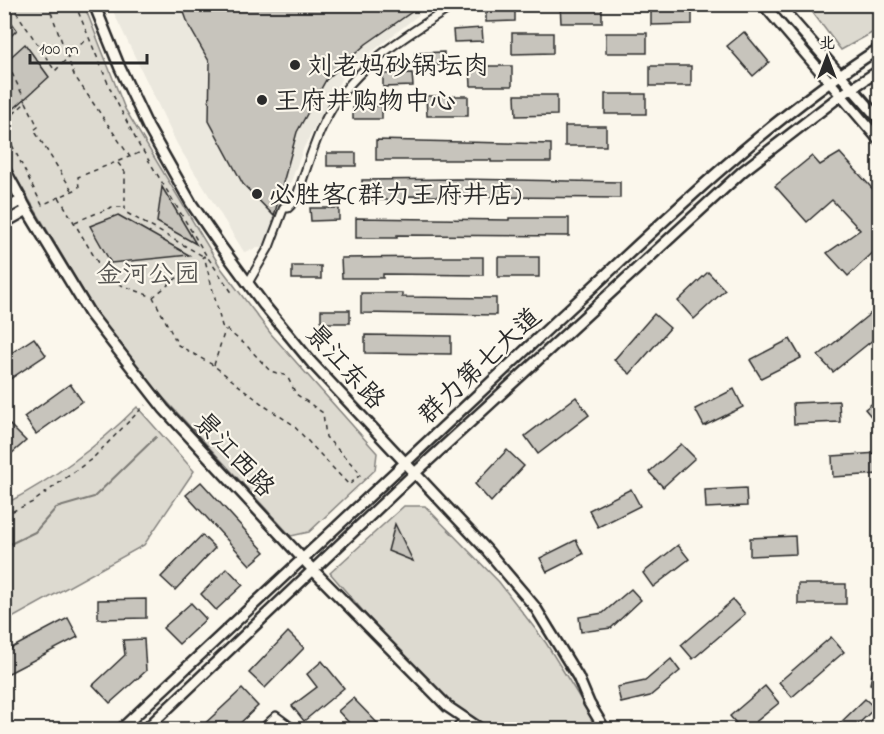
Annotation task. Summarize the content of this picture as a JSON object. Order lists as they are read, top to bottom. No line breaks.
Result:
{"streets":{"main road":["群力第七大道","景江东路","景江西路"]},"crossings":[["群力第七大道","景江东路"],["群力第七大道","景江西路"]],"parks":["金河公园"],"places":["刘老妈砂锅坛肉","王府井购物中心","必胜客(群力王府井店)"],"scale_bar":"100 m","north":"top"}
